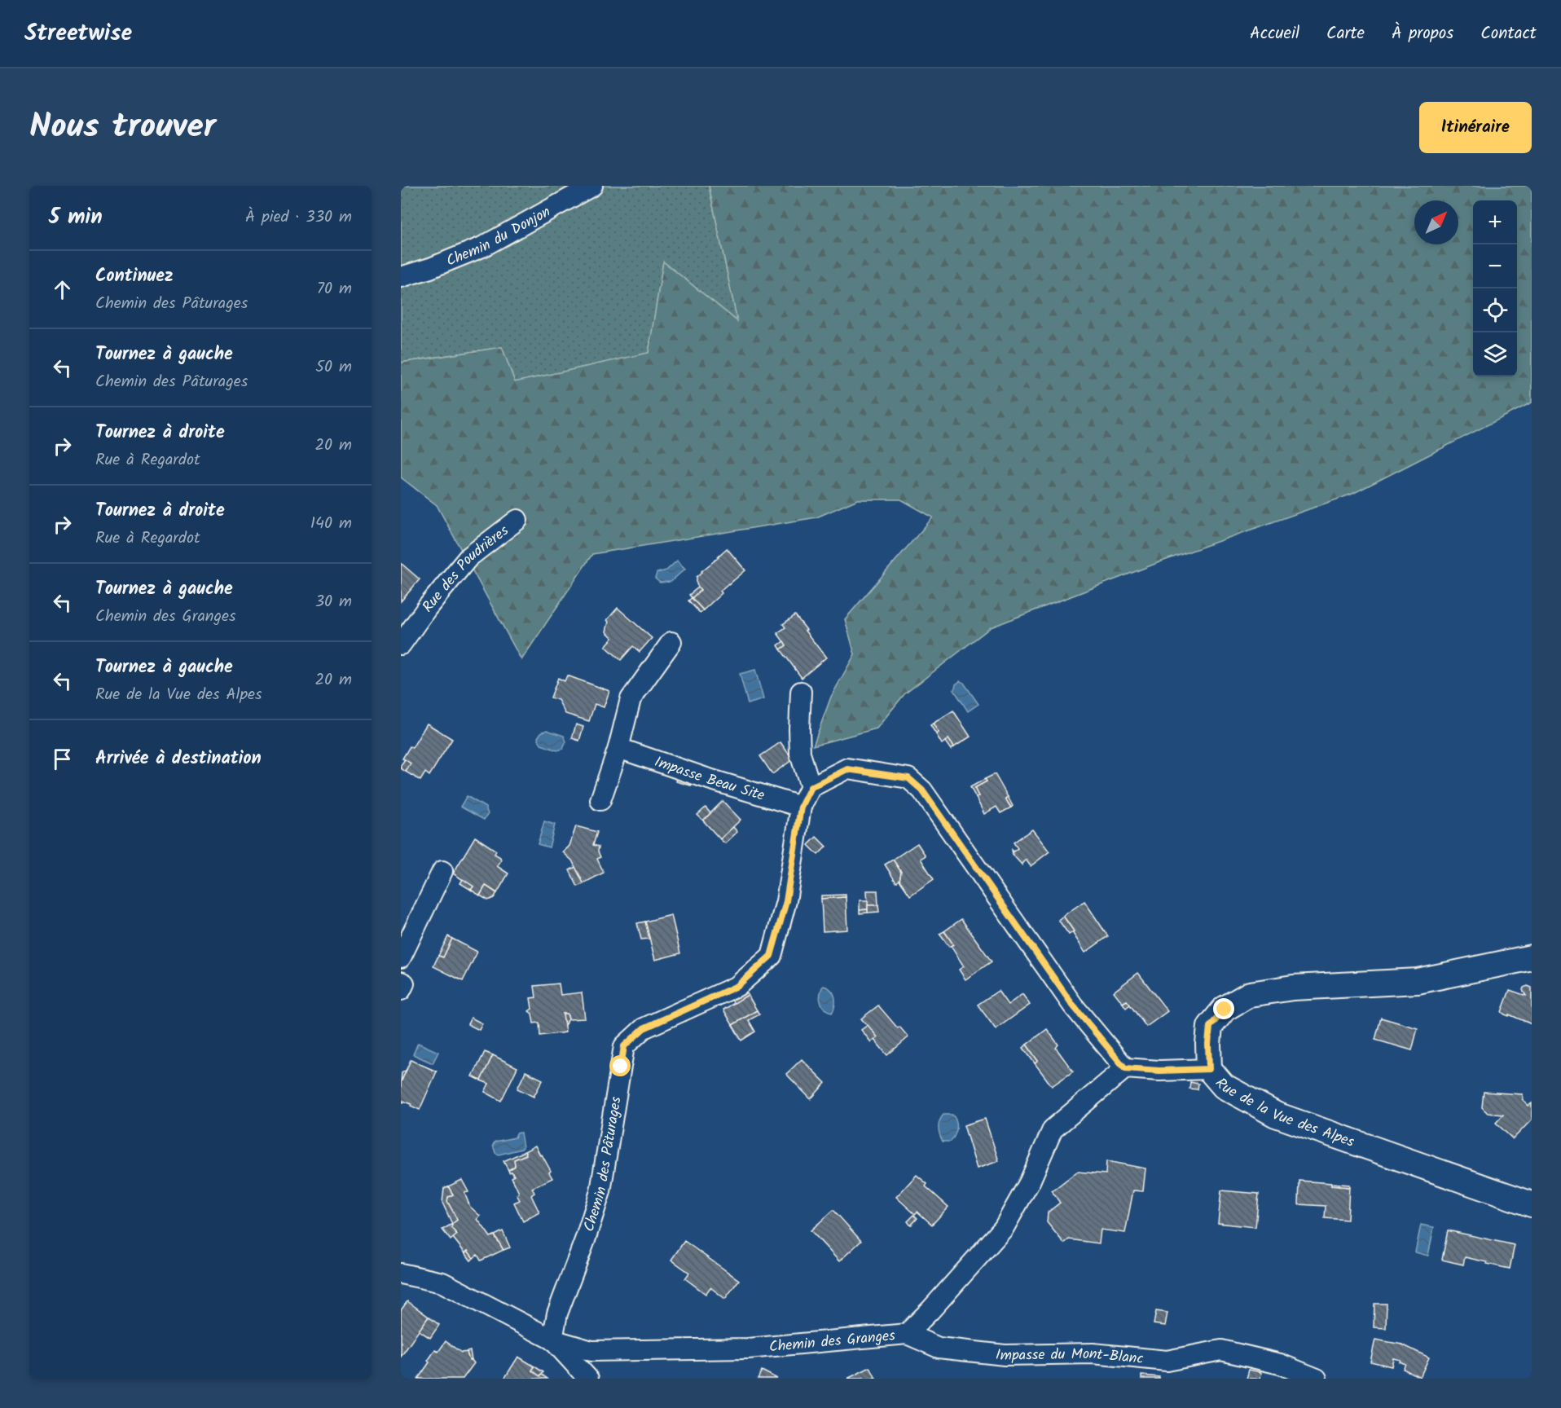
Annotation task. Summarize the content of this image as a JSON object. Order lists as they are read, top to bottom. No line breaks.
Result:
{"streets":{"street":["Chemin du Donjon","Rue des Poudrières","Impasse Beau Site","Rue de la Vue des Alpes","Chemin des Pâturages","Chemin des Granges","Impasse du Mont-Blanc"]},"crossings":[["Impasse Beau Site","Chemin des Pâturages"],["Chemin des Pâturages","Chemin des Granges"],["Chemin des Granges","Impasse du Mont-Blanc"]],"north":"top right","page":{"header":"Streetwise","nav":["Accueil","Carte","À propos","Contact"],"title":"Nous trouver","buttons":"Itinéraire","heading":["5 min","À pied · 330 m"],"map_buttons":["+","−"],"list":[["Continuez","Chemin des Pâturages","70 m"],["Tournez à gauche","Chemin des Pâturages","50 m"],["Tournez à droite","Rue à Regardot","20 m"],["Tournez à droite","Rue à Regardot","140 m"],["Tournez à gauche","Chemin des Granges","30 m"],["Tournez à gauche","Rue de la Vue des Alpes","20 m"],"Arrivée à destination"]}}
